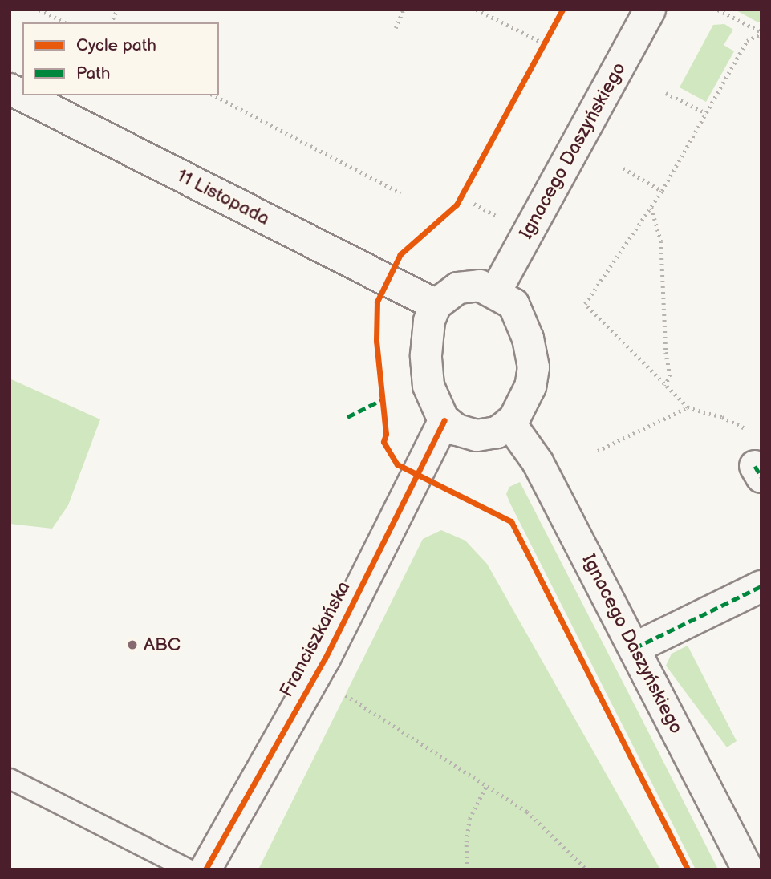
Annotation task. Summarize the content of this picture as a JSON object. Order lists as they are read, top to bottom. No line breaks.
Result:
{"streets":{"street":["Ignacego Daszyńskiego","11 Listopada","Franciszkańska"]},"crossings":[["Ignacego Daszyńskiego","11 Listopada"],["Ignacego Daszyńskiego","Franciszkańska"],["11 Listopada","Franciszkańska"]],"places":["ABC"],"legend":["Cycle path","Path"]}
